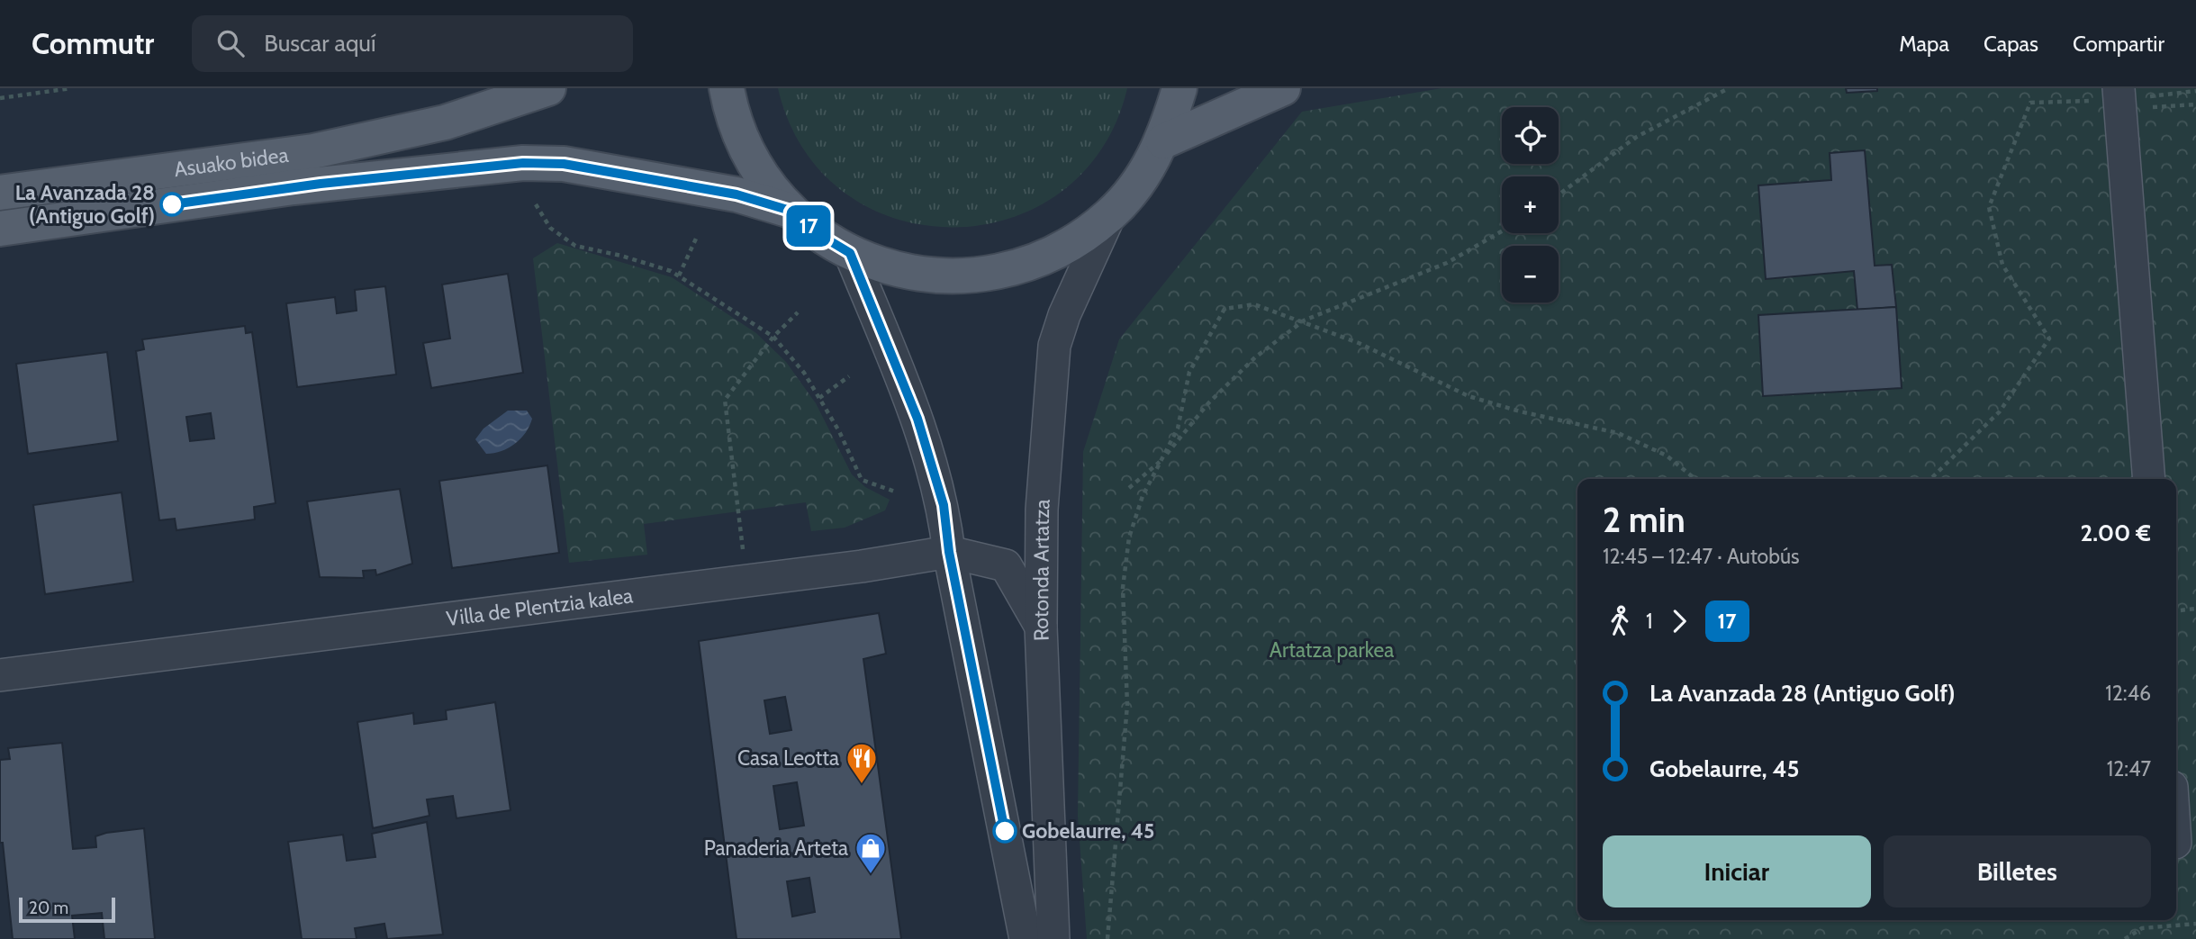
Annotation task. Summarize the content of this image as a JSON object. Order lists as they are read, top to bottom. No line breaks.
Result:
{"streets":{"main road":["Asuako bidea","Rotonda Artatza"],"street":["Villa de Plentzia kalea"]},"crossings":[["Rotonda Artatza","Villa de Plentzia kalea"]],"parks":["Artatza parkea"],"places":{"other":["La Avanzada 28 (Antiguo Golf)","Gobelaurre, 45"],"restaurant":["Casa Leotta"],"shop":["Panaderia Arteta"]},"lines":["bus line 17"],"scale_bar":"20 m","page":{"header":"Commutr","search":"Buscar aquí","nav":["Mapa","Capas","Compartir"],"on_map":"17","map_buttons":["+","−"],"heading":["2 min","12:45 – 12:47 · Autobús","2.00 €"],"legs":["1","17"],"list":[{"name":"La Avanzada 28 (Antiguo Golf)","value":"12:46"},{"name":"Gobelaurre, 45","value":"12:47"}],"buttons":["Iniciar","Billetes"],"scale":"20 m"}}
